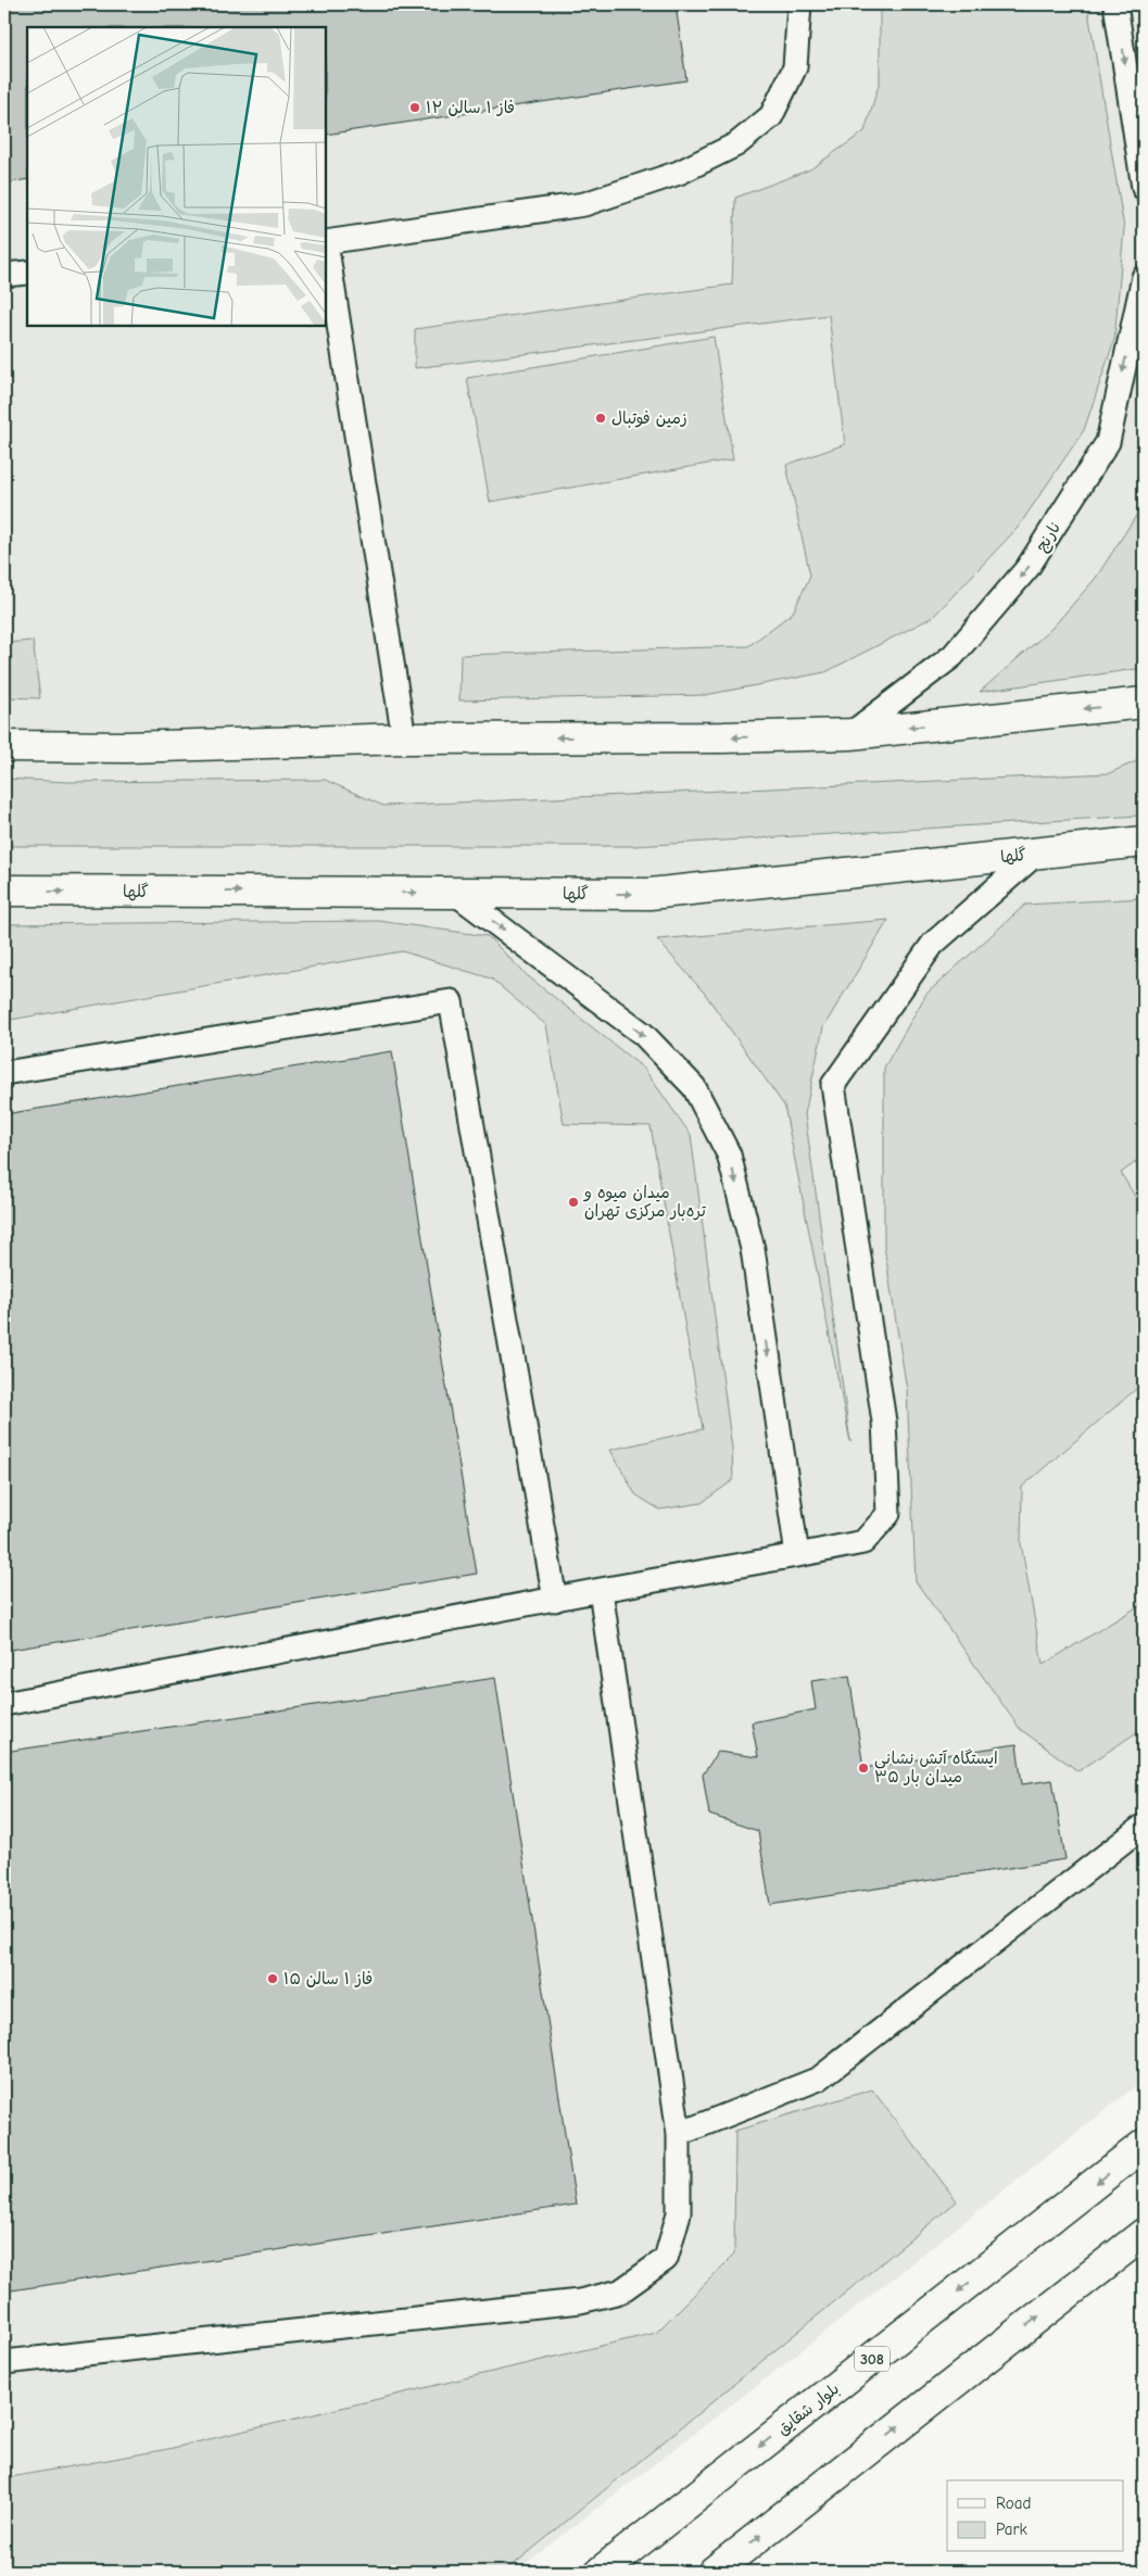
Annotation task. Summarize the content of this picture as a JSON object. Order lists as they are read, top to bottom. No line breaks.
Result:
{"streets":{"street":["گلها","308","بلوار شقایق"],"lane":["نارنج"]},"one_way":["نارنج"],"places":["فاز ۱ سالن ۱۲","زمین فوتبال","میدان میوه و تره‌بار مرکزی تهران","ایستگاه آتش نشانی ۳۵ میدان بار","فاز ۱ سالن ۱۵"],"legend":["Road","Park"]}
